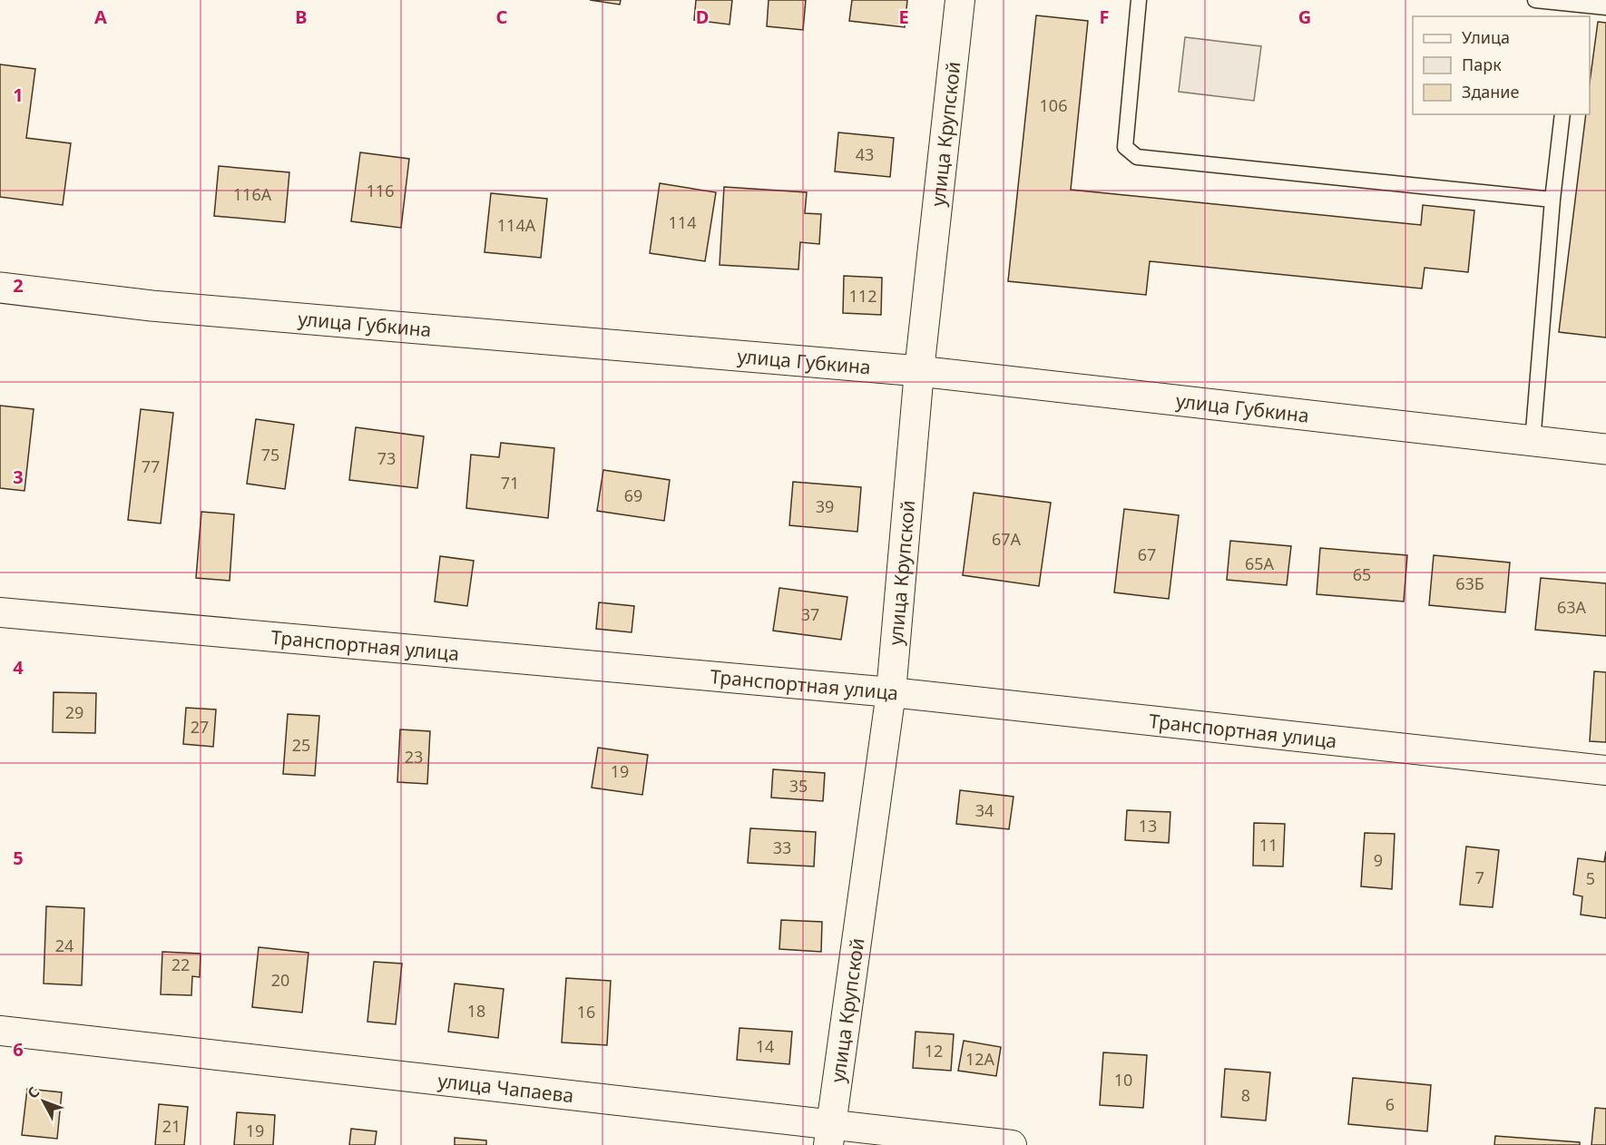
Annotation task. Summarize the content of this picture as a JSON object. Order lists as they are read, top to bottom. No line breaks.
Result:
{"streets":{"main road":["улица Губкина"],"street":["улица Крупской","Транспортная улица","улица Чапаева"]},"crossings":[["улица Крупской","улица Губкина"],["улица Крупской","Транспортная улица"],["улица Крупской","улица Чапаева"]],"house_numbers":["106","43","116","116А","114","114А","112","75","73","77","71","69","39","67А","67","65А","65","63Б","63А","37","29","27","25","23","19","35","34","13","11","33","9","7","5","24","22","20","18","16","14","12","12А","10","8","6","21","19"],"legend":["Улица","Парк","Здание"],"north":"top left","grid":{"columns":["A","B","C","D","E","F","G"],"rows":["1","2","3","4","5","6"]}}
